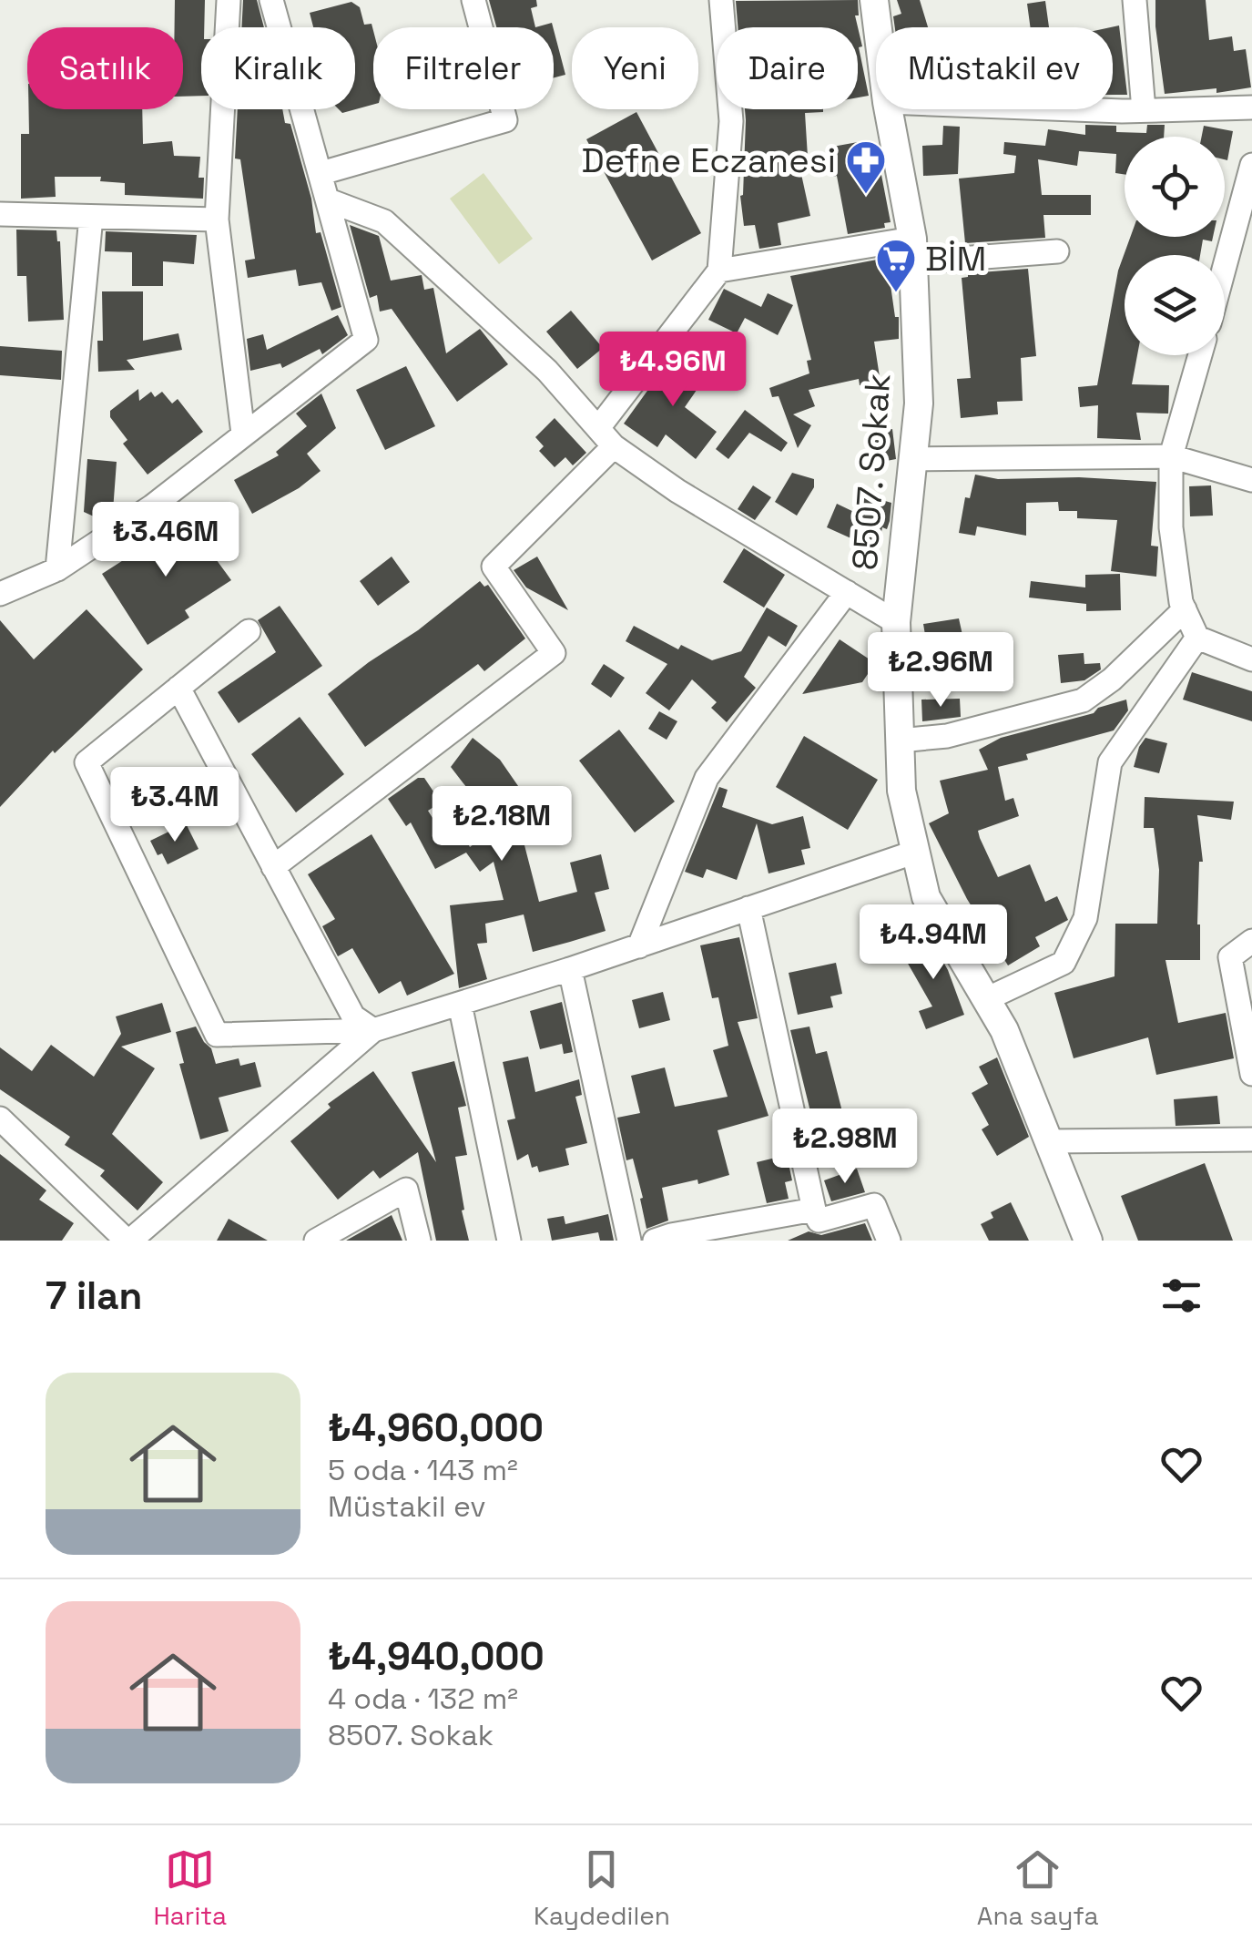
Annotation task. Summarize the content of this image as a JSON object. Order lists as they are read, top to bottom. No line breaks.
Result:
{"streets":{"street":["8507. Sokak"]},"places":{"pharmacy":["Defne Eczanesi"],"supermarket":["BİM"]},"page":{"chip":["Satılık","Kiralık","Filtreler","Yeni","Daire","Müstakil ev"],"price":["₺4.96M","₺3.46M","₺2.96M","₺3.4M","₺2.18M","₺4.94M","₺2.98M"],"heading":"7 ilan","list":[{"name":"₺4,960,000","note":"5 oda · 143 m² · Müstakil ev"},{"name":"₺4,940,000","note":"4 oda · 132 m² · 8507. Sokak"}],"tabs":["Harita","Kaydedilen","Ana sayfa"]}}
